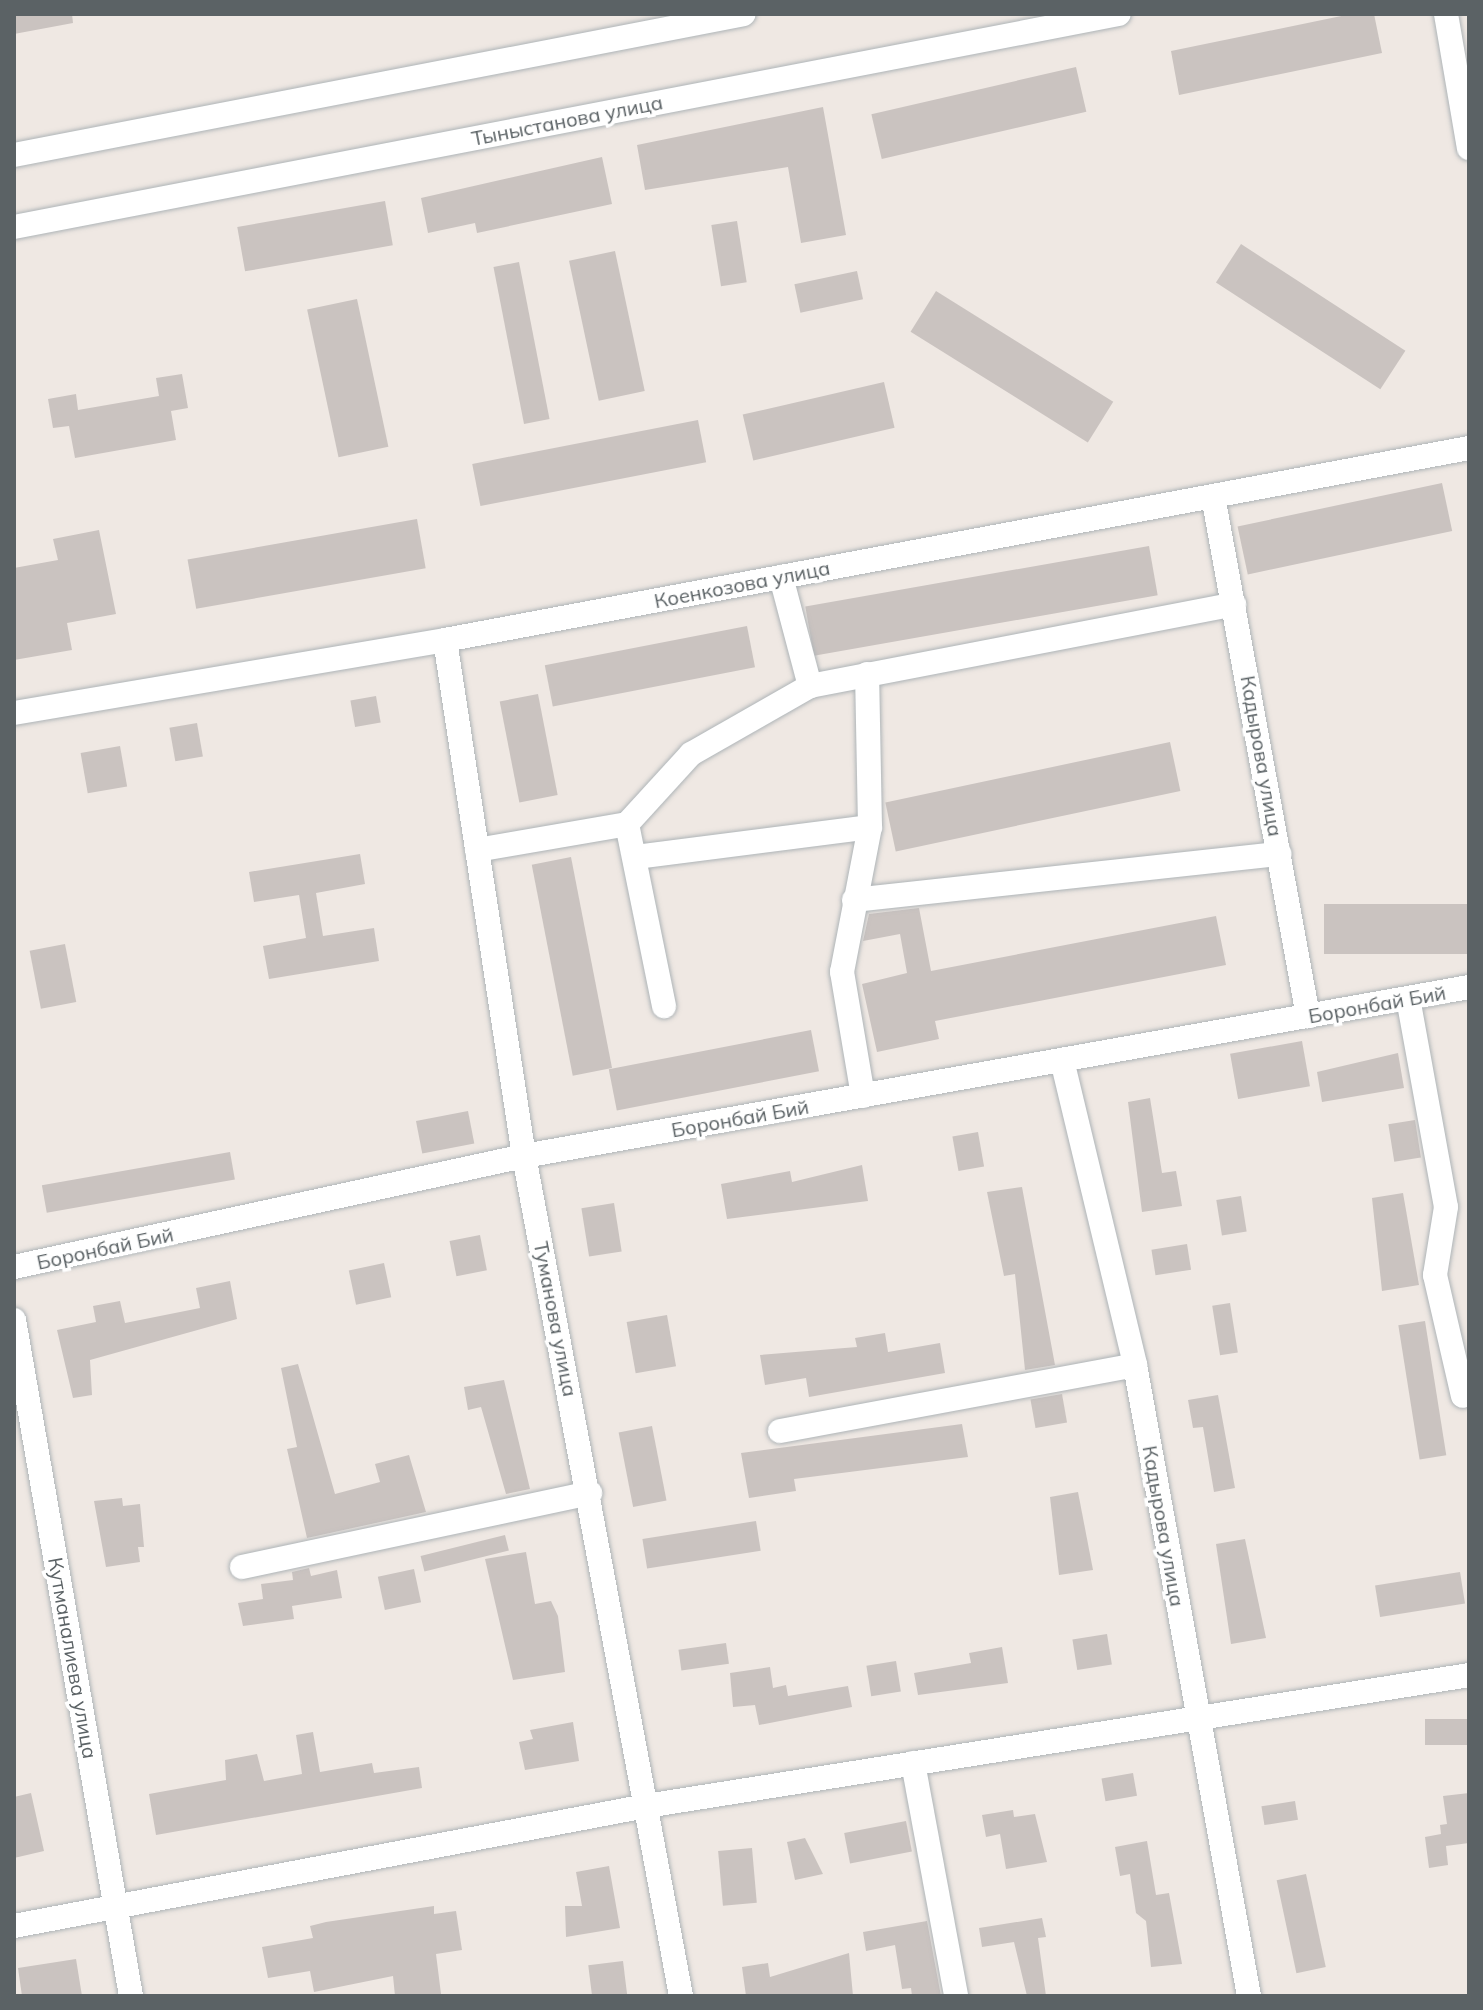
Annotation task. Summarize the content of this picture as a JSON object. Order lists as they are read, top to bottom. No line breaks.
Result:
{"streets":{"street":["Тыныстанова улица","Коенкозова улица","Кадырова улица","Боронбай Бий","Туманова улица","Кутманалиева улица"]},"crossings":[["Коенкозова улица","Кадырова улица"],["Коенкозова улица","Туманова улица"],["Кадырова улица","Боронбай Бий"],["Боронбай Бий","Туманова улица"]]}
